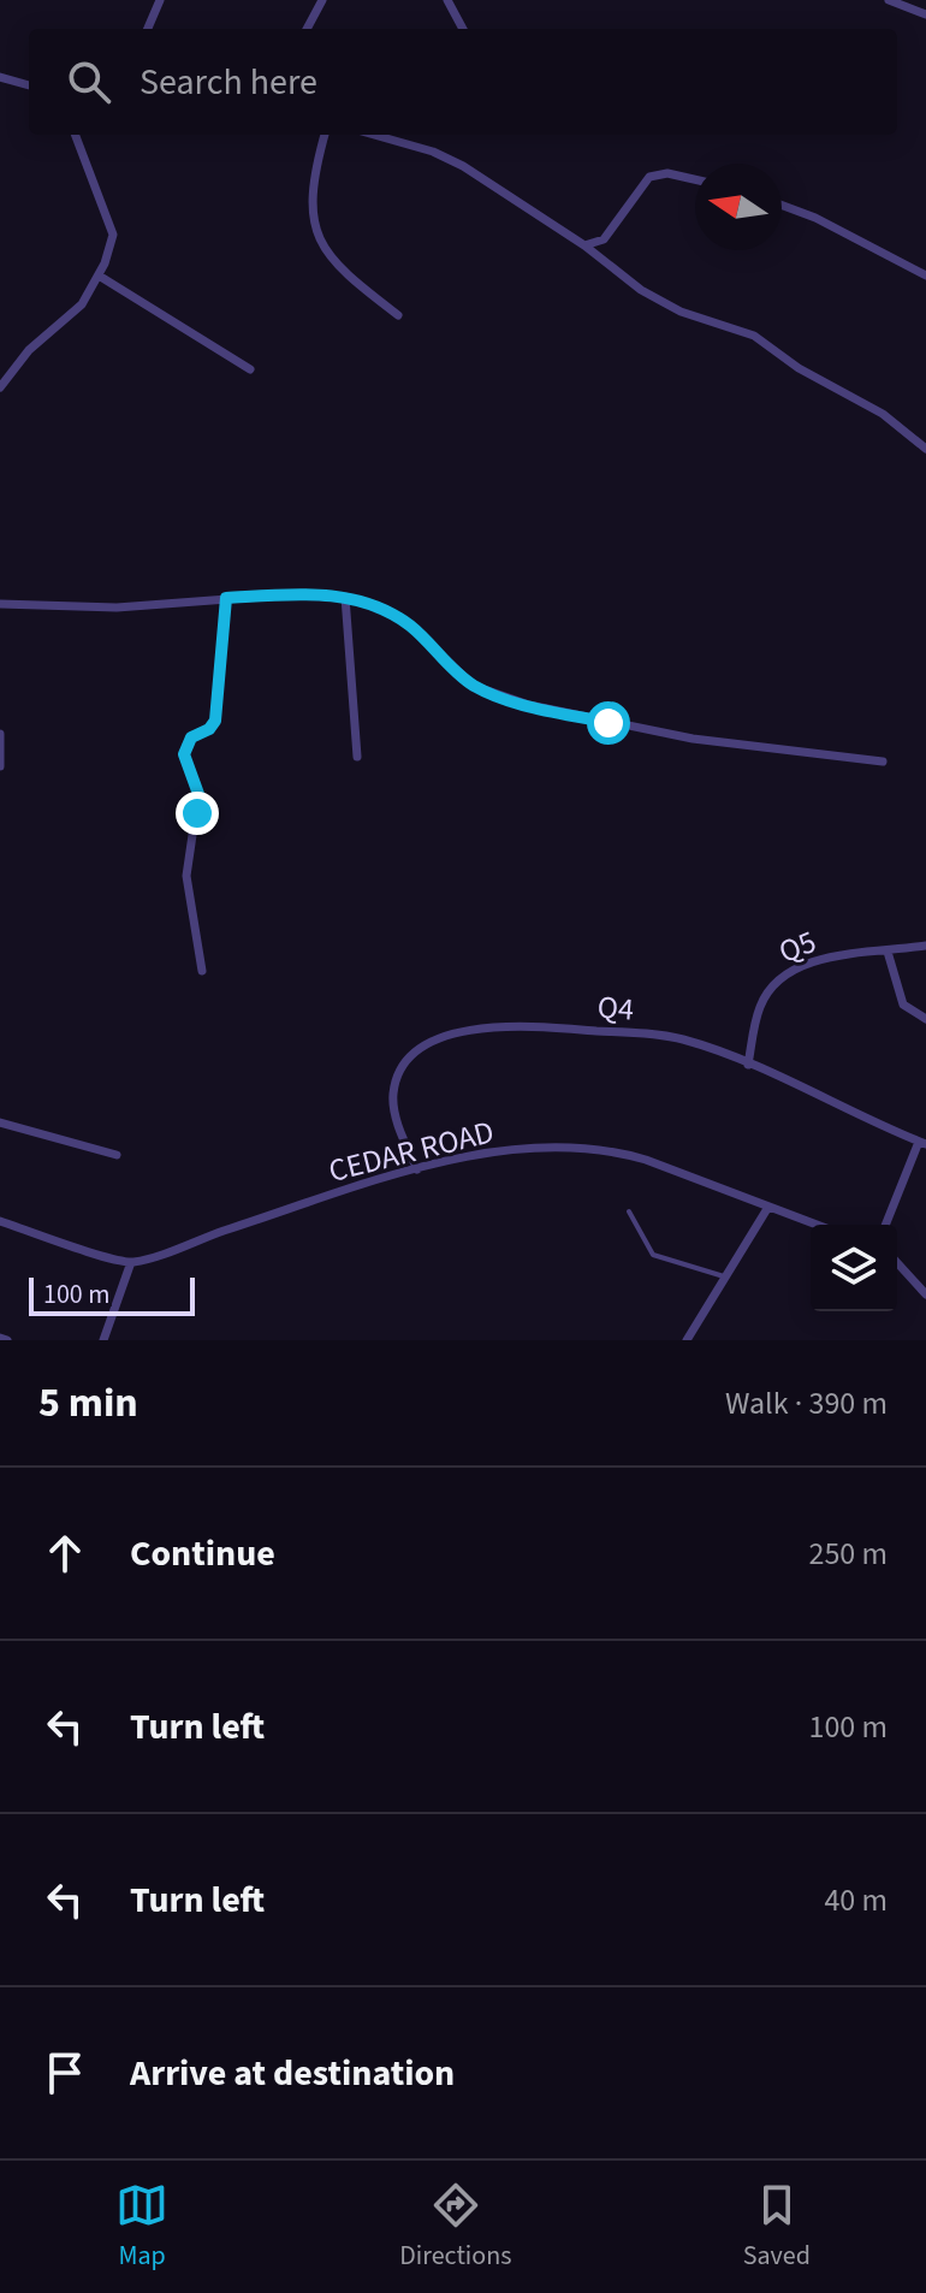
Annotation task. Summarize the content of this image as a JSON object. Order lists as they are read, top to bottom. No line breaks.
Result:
{"streets":{"street":["Q5","Q4","CEDAR ROAD"]},"crossings":[["Q5","Q4"],["Q4","CEDAR ROAD"]],"scale_bar":"100 m","north":"left","page":{"search":"Search here","scale":"100 m","heading":["5 min","Walk · 390 m"],"list":[["Continue","250 m"],["Turn left","100 m"],["Turn left","40 m"],"Arrive at destination"],"nav":["Map","Directions","Saved"]}}
